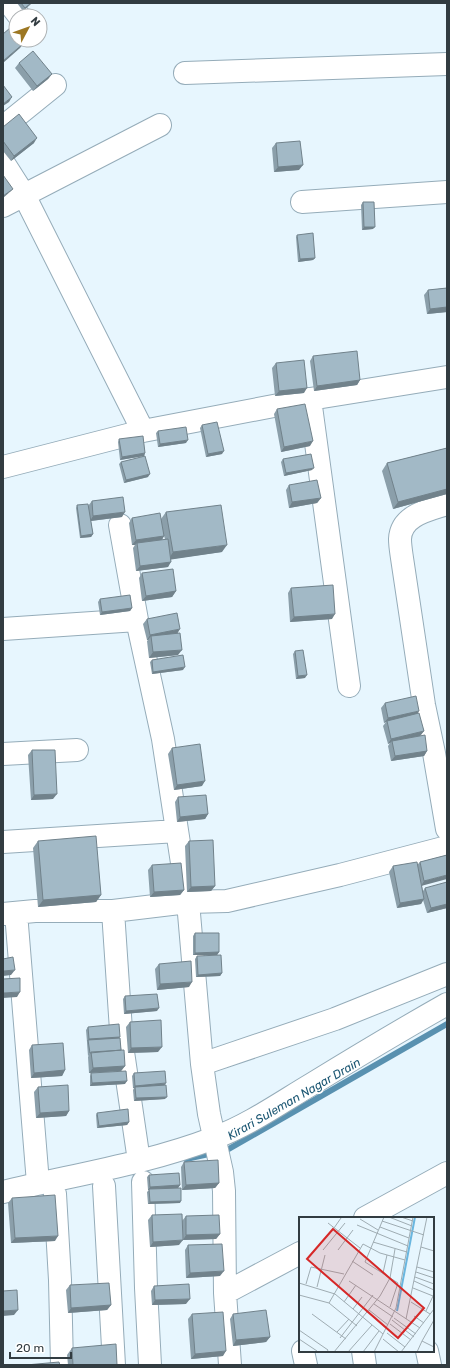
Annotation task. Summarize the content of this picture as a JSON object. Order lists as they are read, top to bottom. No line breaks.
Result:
{"water":["Kirari Suleman Nagar Drain"],"scale_bar":"20 m","north":"top right"}
